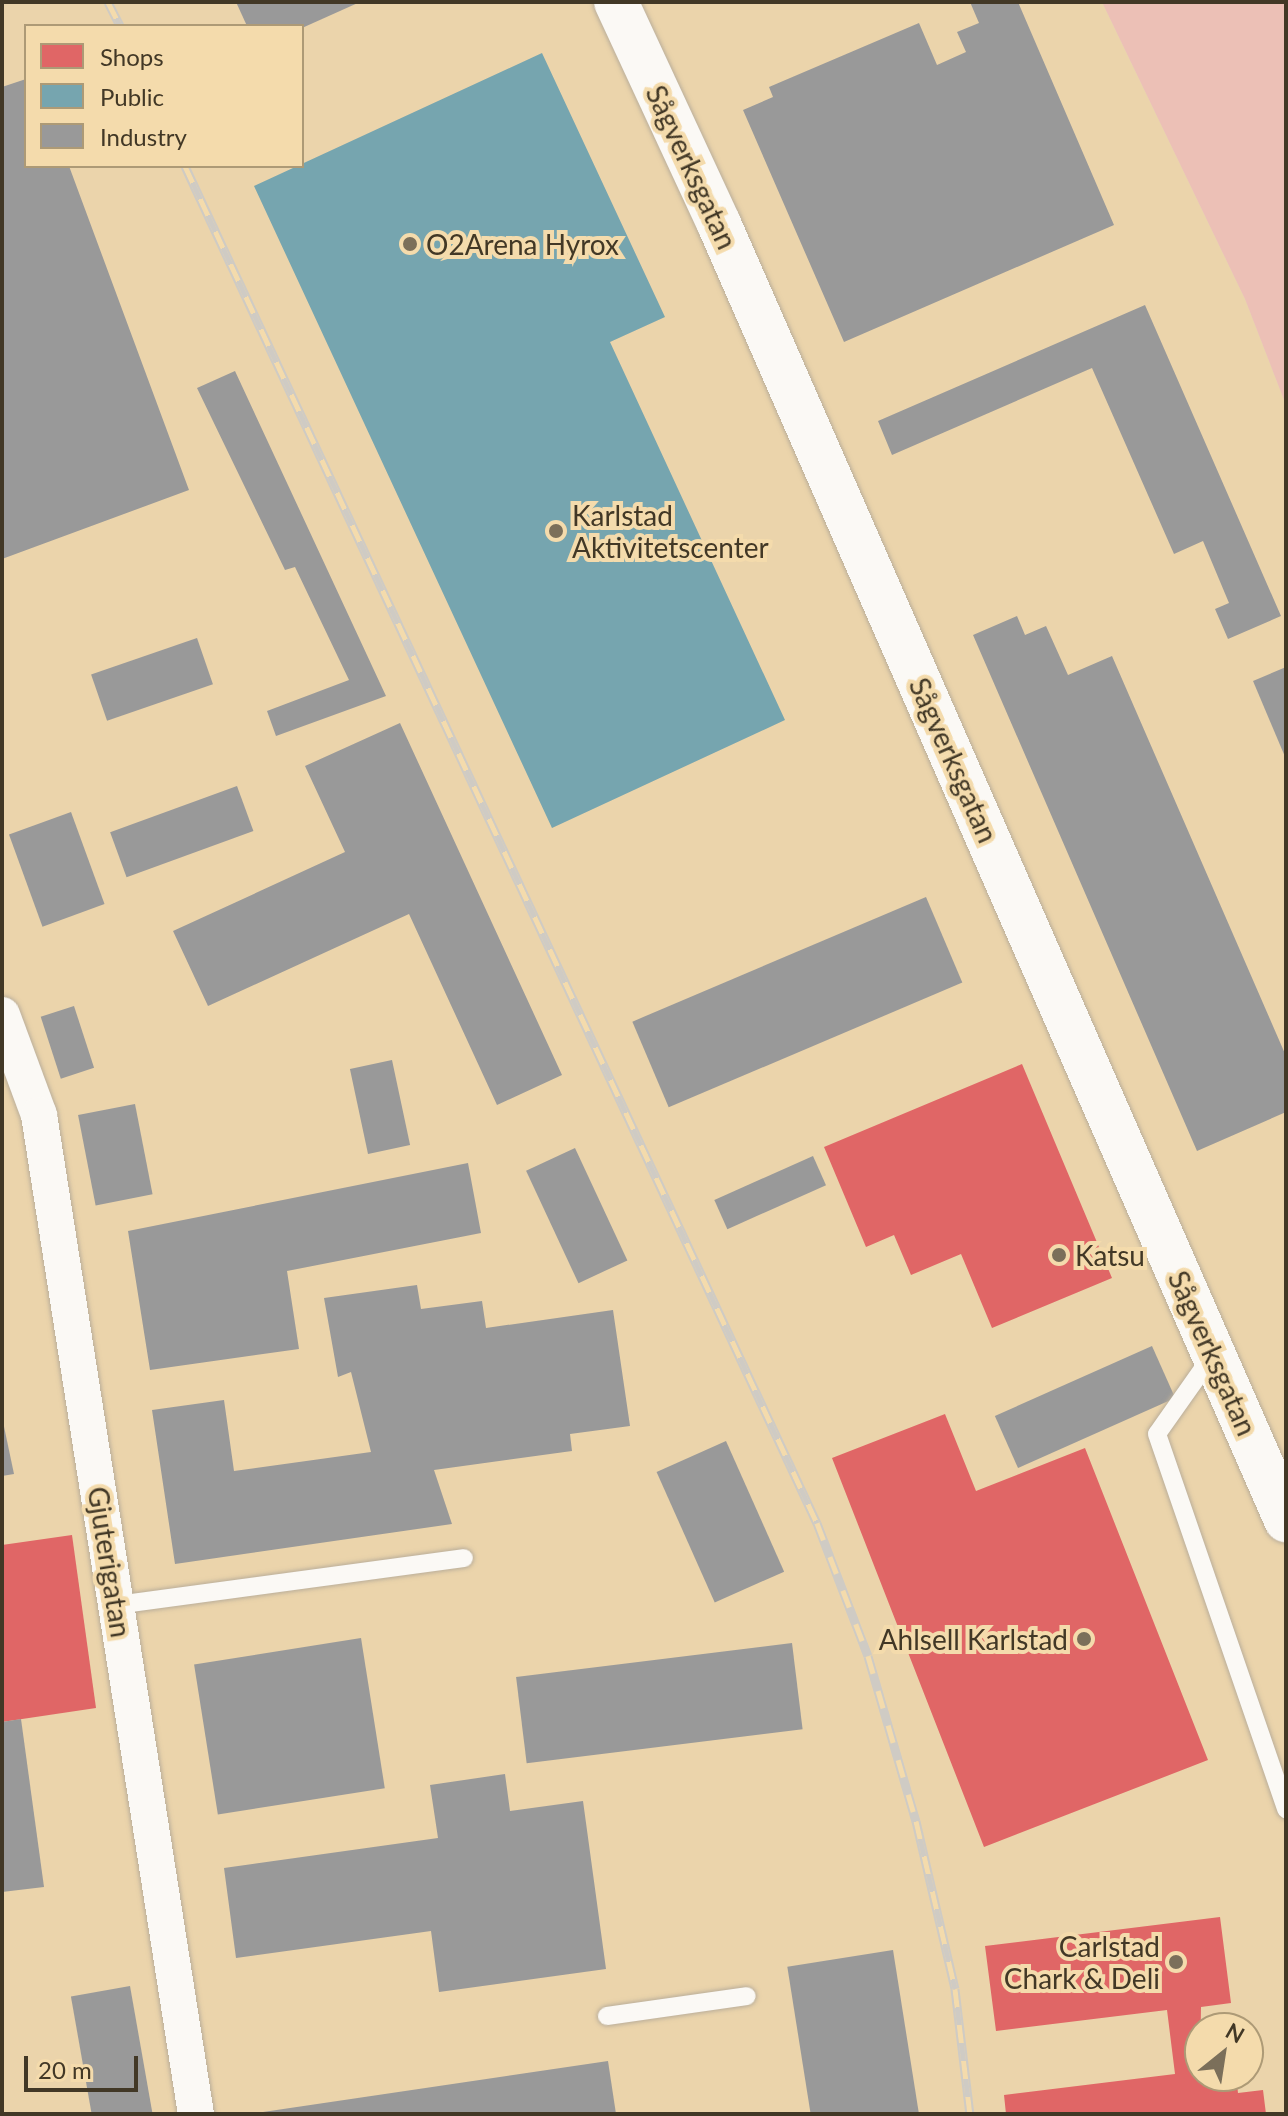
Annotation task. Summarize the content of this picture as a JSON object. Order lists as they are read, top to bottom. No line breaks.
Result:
{"streets":{"street":["Sågverksgatan","Gjuterigatan"]},"places":["O2Arena Hyrox","Karlstad Aktivitetscenter","Katsu","Ahlsell Karlstad","Carlstad Chark & Deli"],"legend":["Shops","Public","Industry"],"scale_bar":"20 m","north":"top right"}
